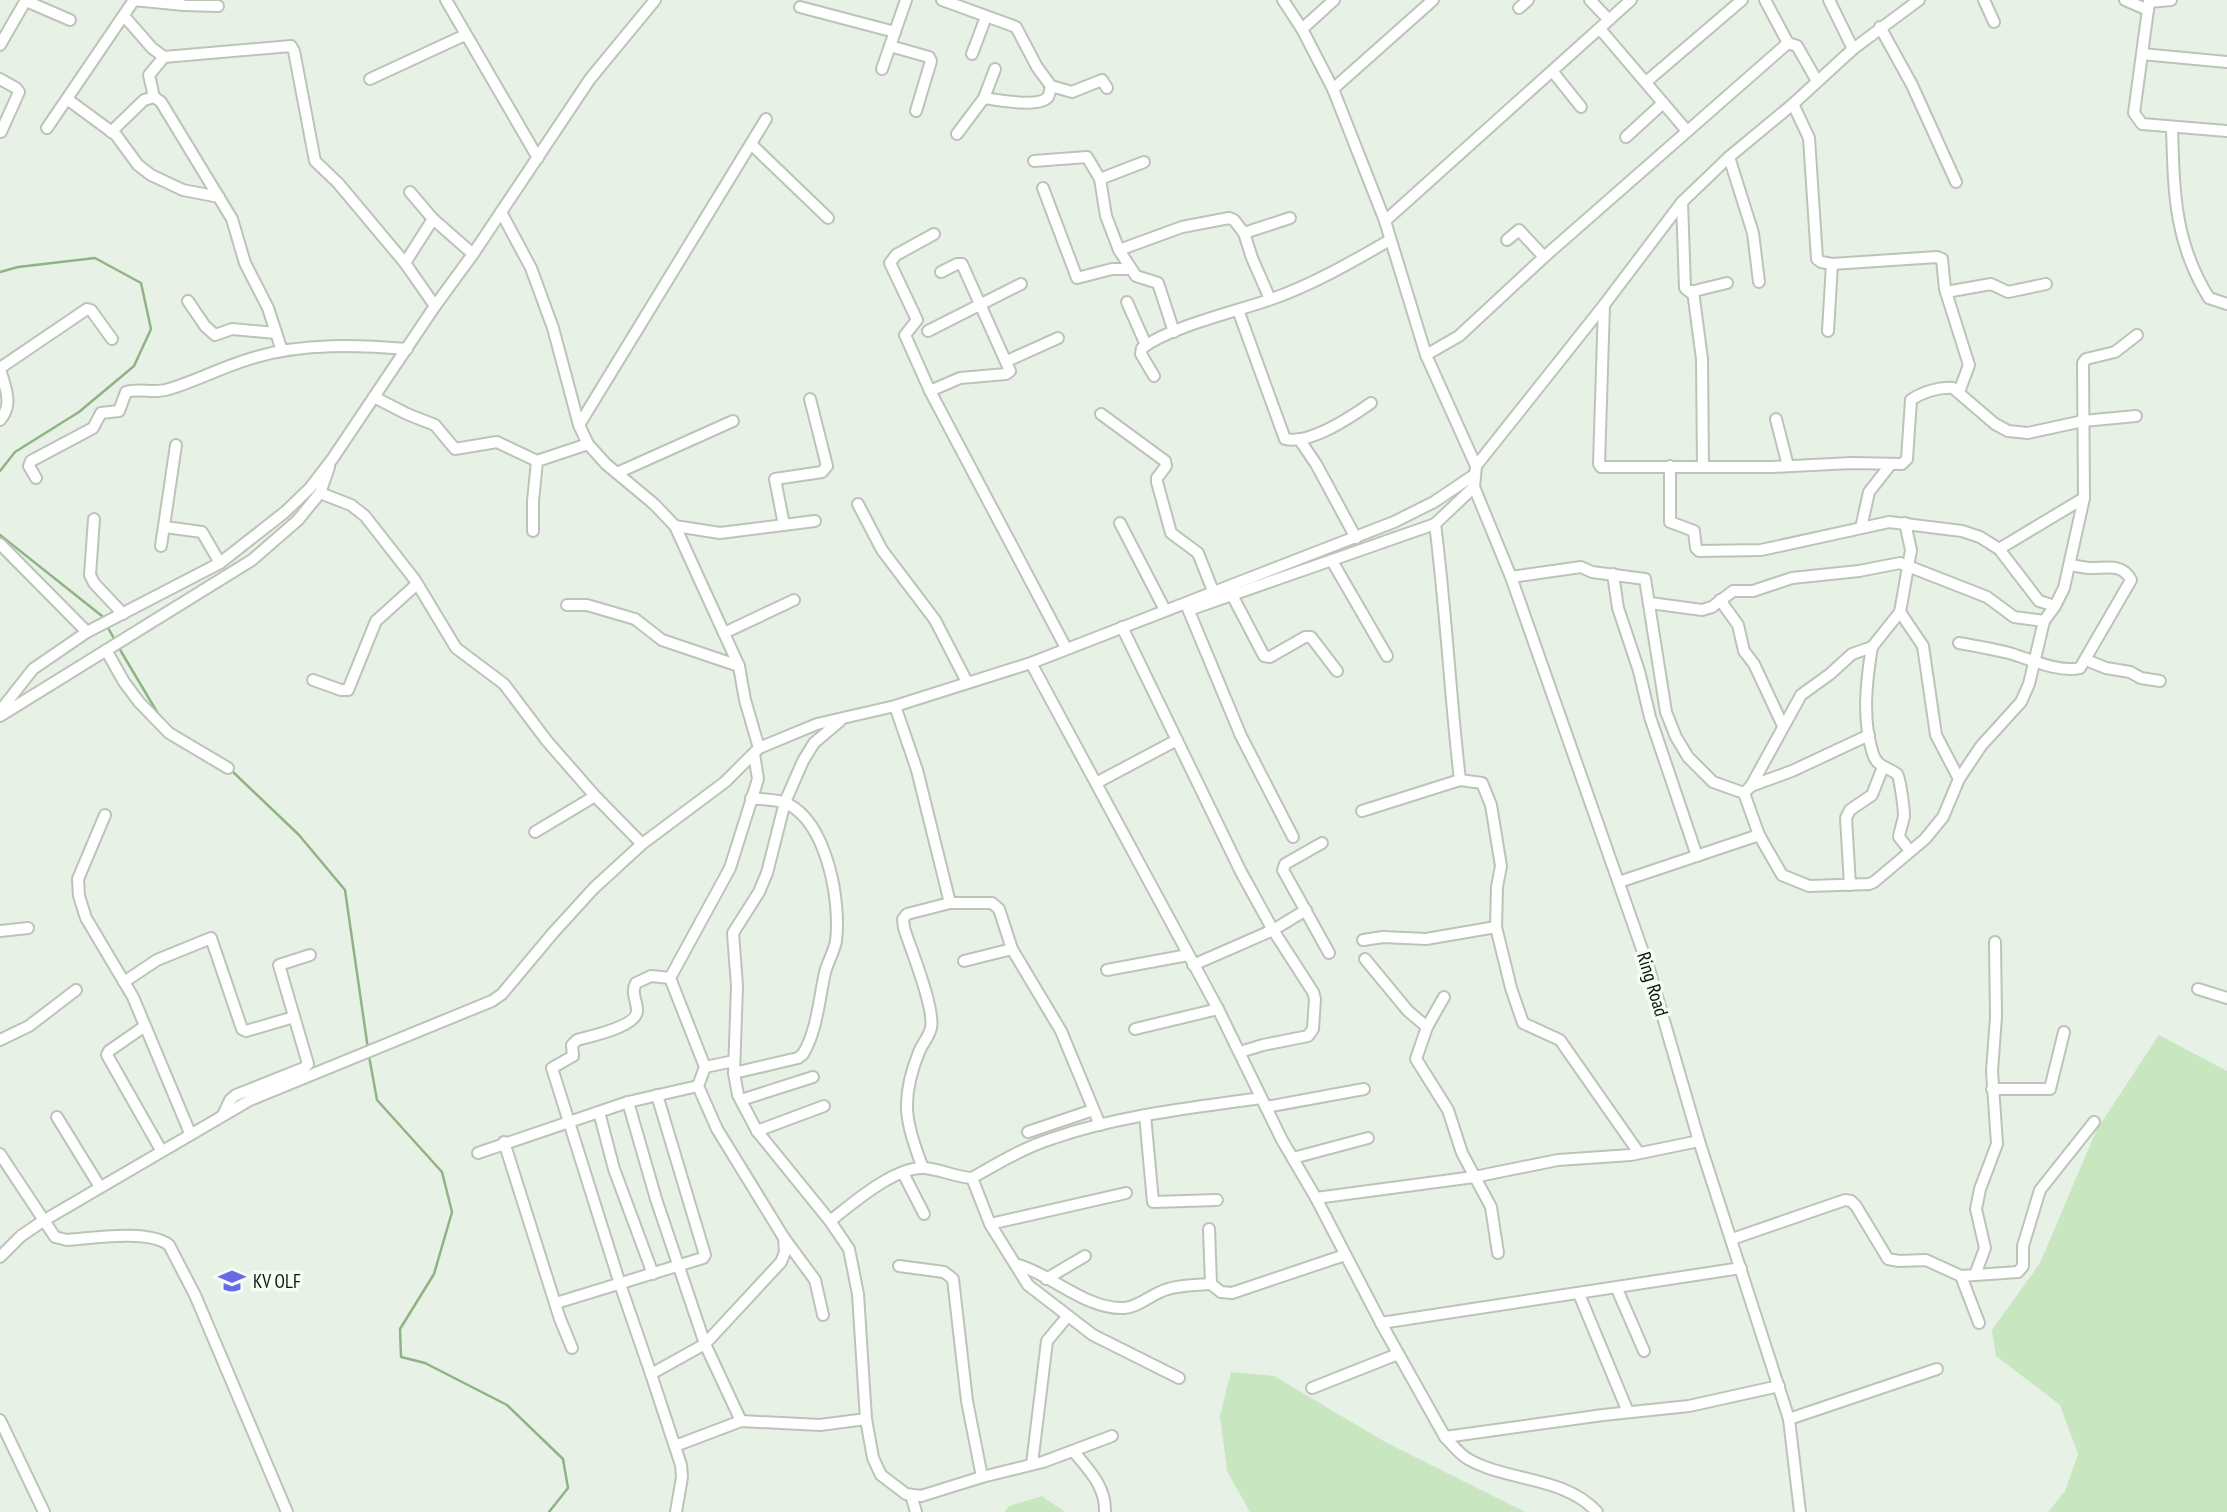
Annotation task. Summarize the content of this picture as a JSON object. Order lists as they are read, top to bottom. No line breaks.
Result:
{"streets":{"street":["Ring Road"]},"places":{"school or university":["KV OLF"]}}
